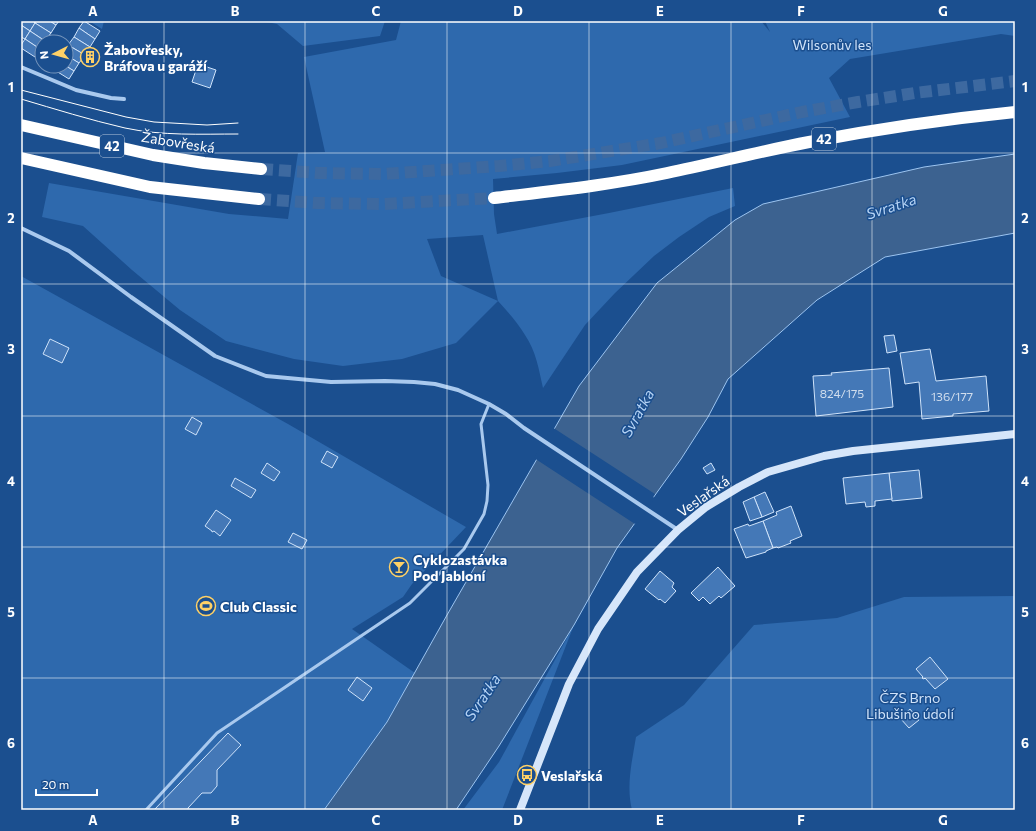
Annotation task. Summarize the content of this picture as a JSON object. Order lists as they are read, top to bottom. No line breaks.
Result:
{"streets":{"highway":["42","Žabovřeská"],"street":["Veslařská"]},"water":["Svratka"],"parks":["Wilsonův les","ČZS Brno Libušino údolí"],"places":{"building":["Žabovřesky, Bráfova u garáží"],"bar":["Cyklozastávka Pod Jabloní"],"sports":["Club Classic"],"bus stop":["Veslařská"]},"house_numbers":["824/175","136/177"],"scale_bar":"20 m","north":"left","grid":{"columns":["A","B","C","D","E","F","G"],"rows":["1","2","3","4","5","6"]}}
